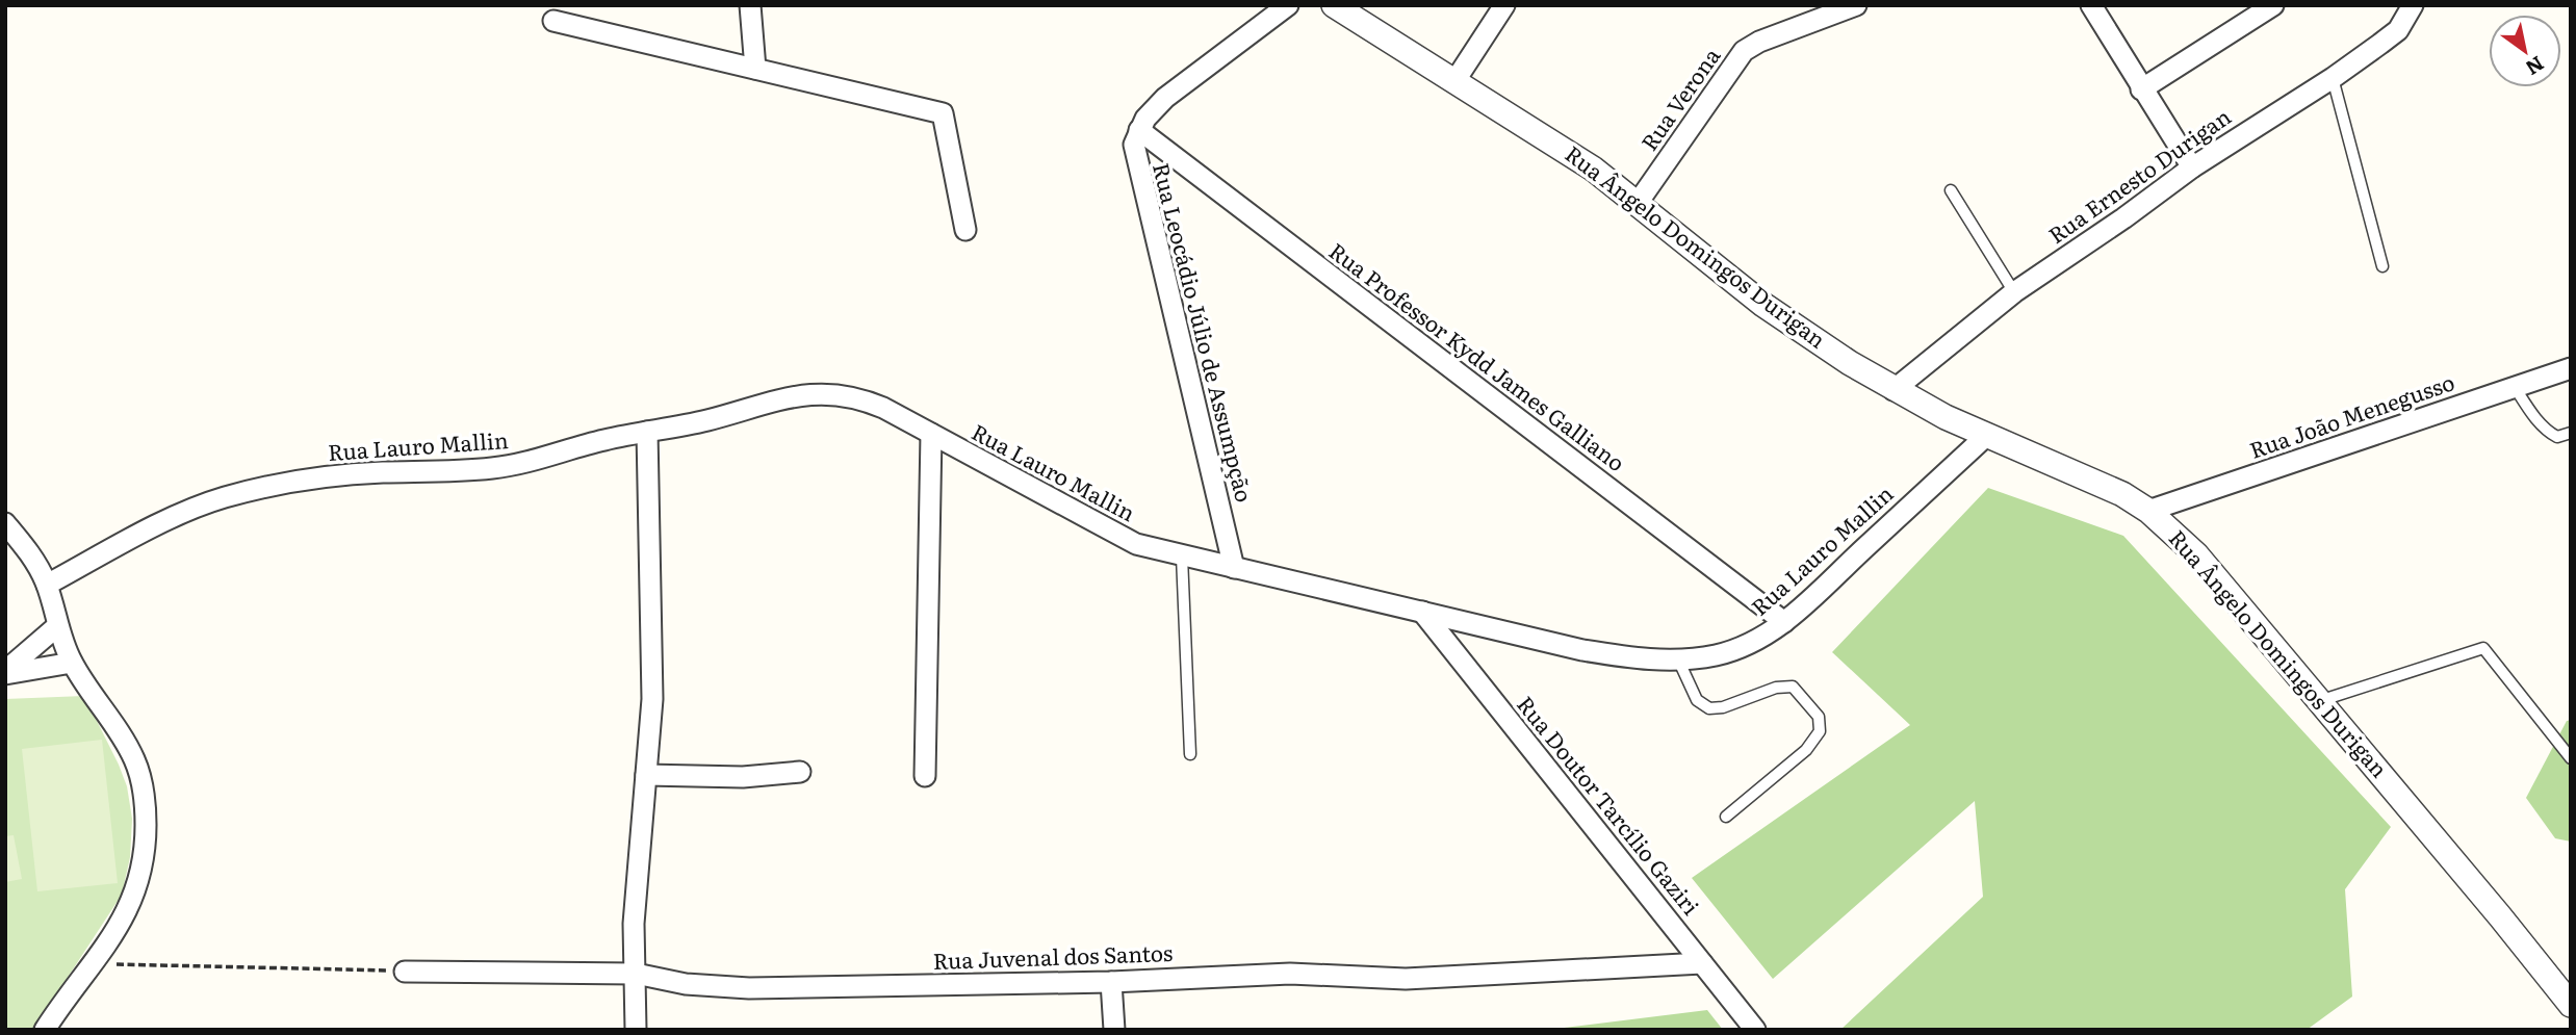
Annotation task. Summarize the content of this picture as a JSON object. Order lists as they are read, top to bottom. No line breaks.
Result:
{"streets":{"street":["Rua Verona","Rua Ernesto Durigan","Rua Ângelo Domingos Durigan","Rua Leocádio Júlio de Assumpção","Rua Professor Kydd James Galliano","Rua João Menegusso","Rua Lauro Mallin","Rua Doutor Tarcílio Gaziri","Rua Juvenal dos Santos"]},"crossings":[["Rua Verona","Rua Ângelo Domingos Durigan"],["Rua Ernesto Durigan","Rua Ângelo Domingos Durigan"],["Rua Ângelo Domingos Durigan","Rua João Menegusso"],["Rua Ângelo Domingos Durigan","Rua Lauro Mallin"],["Rua Leocádio Júlio de Assumpção","Rua Professor Kydd James Galliano"],["Rua Leocádio Júlio de Assumpção","Rua Lauro Mallin"],["Rua Professor Kydd James Galliano","Rua Lauro Mallin"],["Rua Lauro Mallin","Rua Doutor Tarcílio Gaziri"],["Rua Doutor Tarcílio Gaziri","Rua Juvenal dos Santos"]],"north":"bottom right"}
